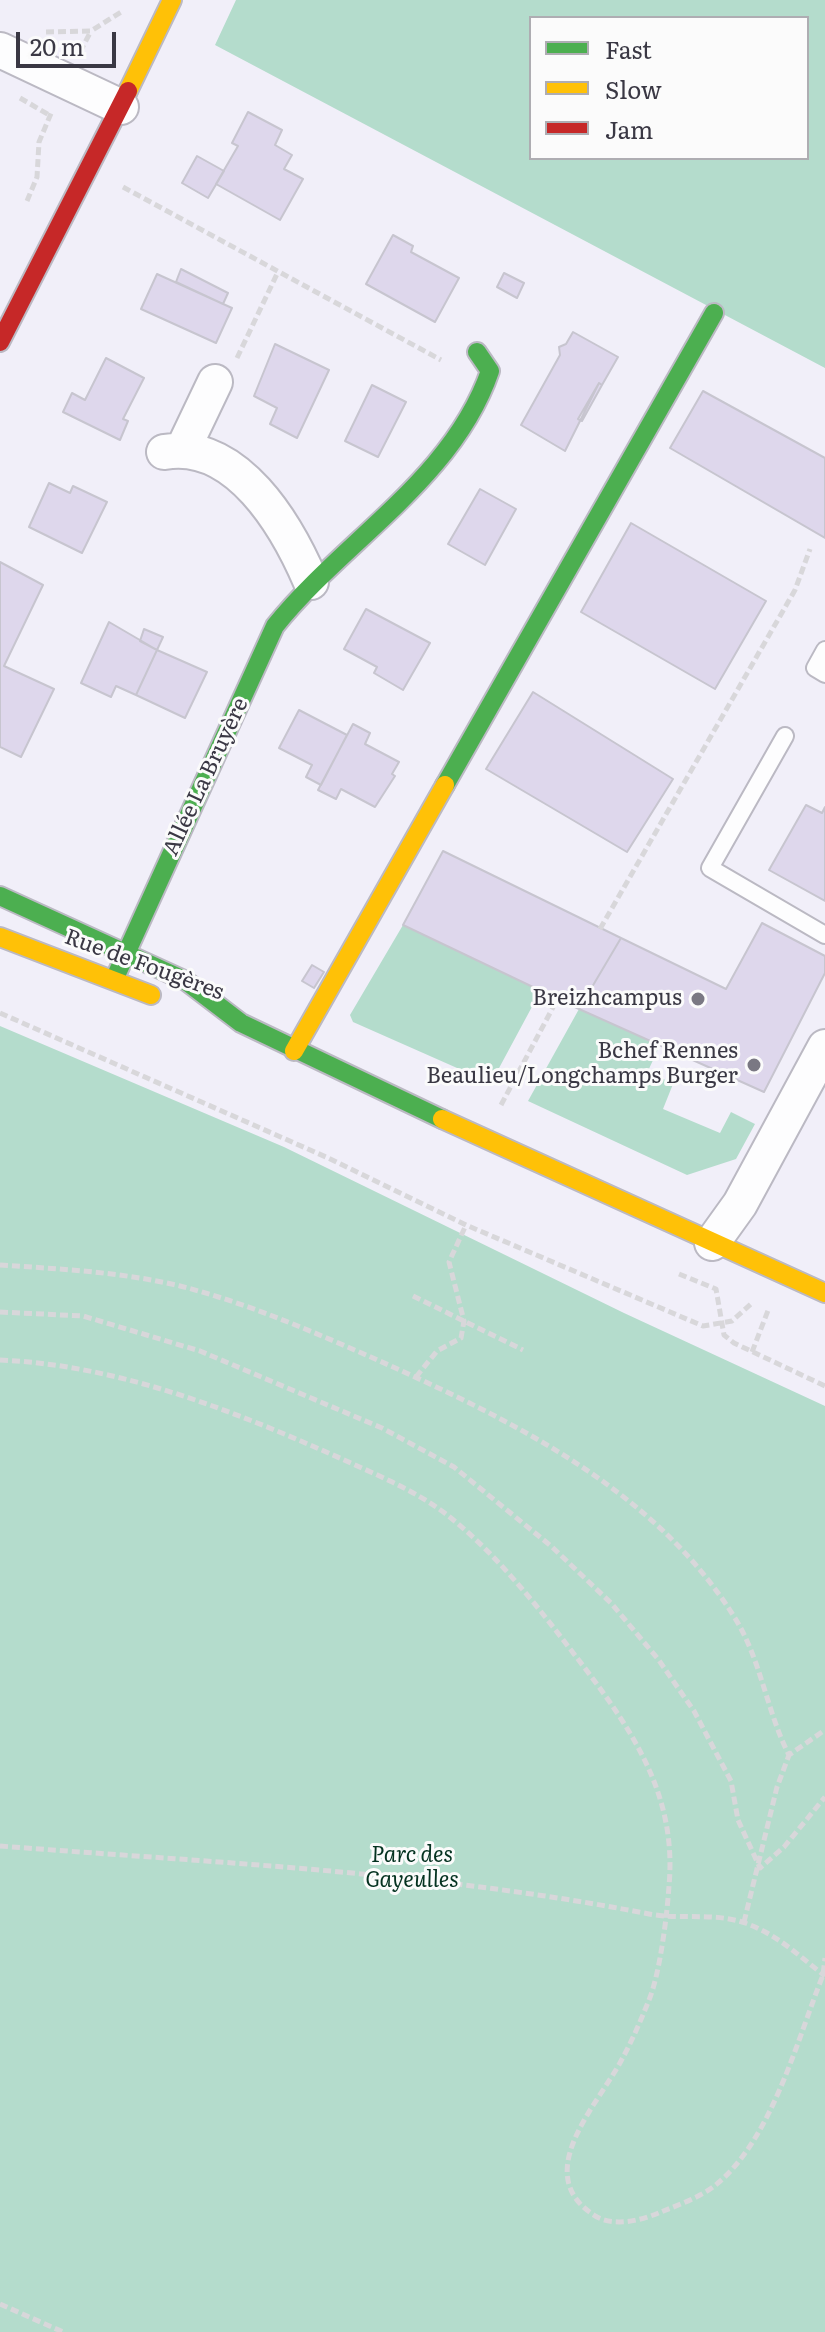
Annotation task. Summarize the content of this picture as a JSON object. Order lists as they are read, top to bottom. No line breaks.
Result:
{"streets":{"street":["Allée La Bruyère","Rue de Fougères"]},"crossings":[["Allée La Bruyère","Rue de Fougères"]],"parks":["Parc des Gayeulles"],"places":["Breizhcampus","Bchef Rennes Beaulieu/Longchamps Burger"],"legend":["Fast","Slow","Jam"],"scale_bar":"20 m"}
